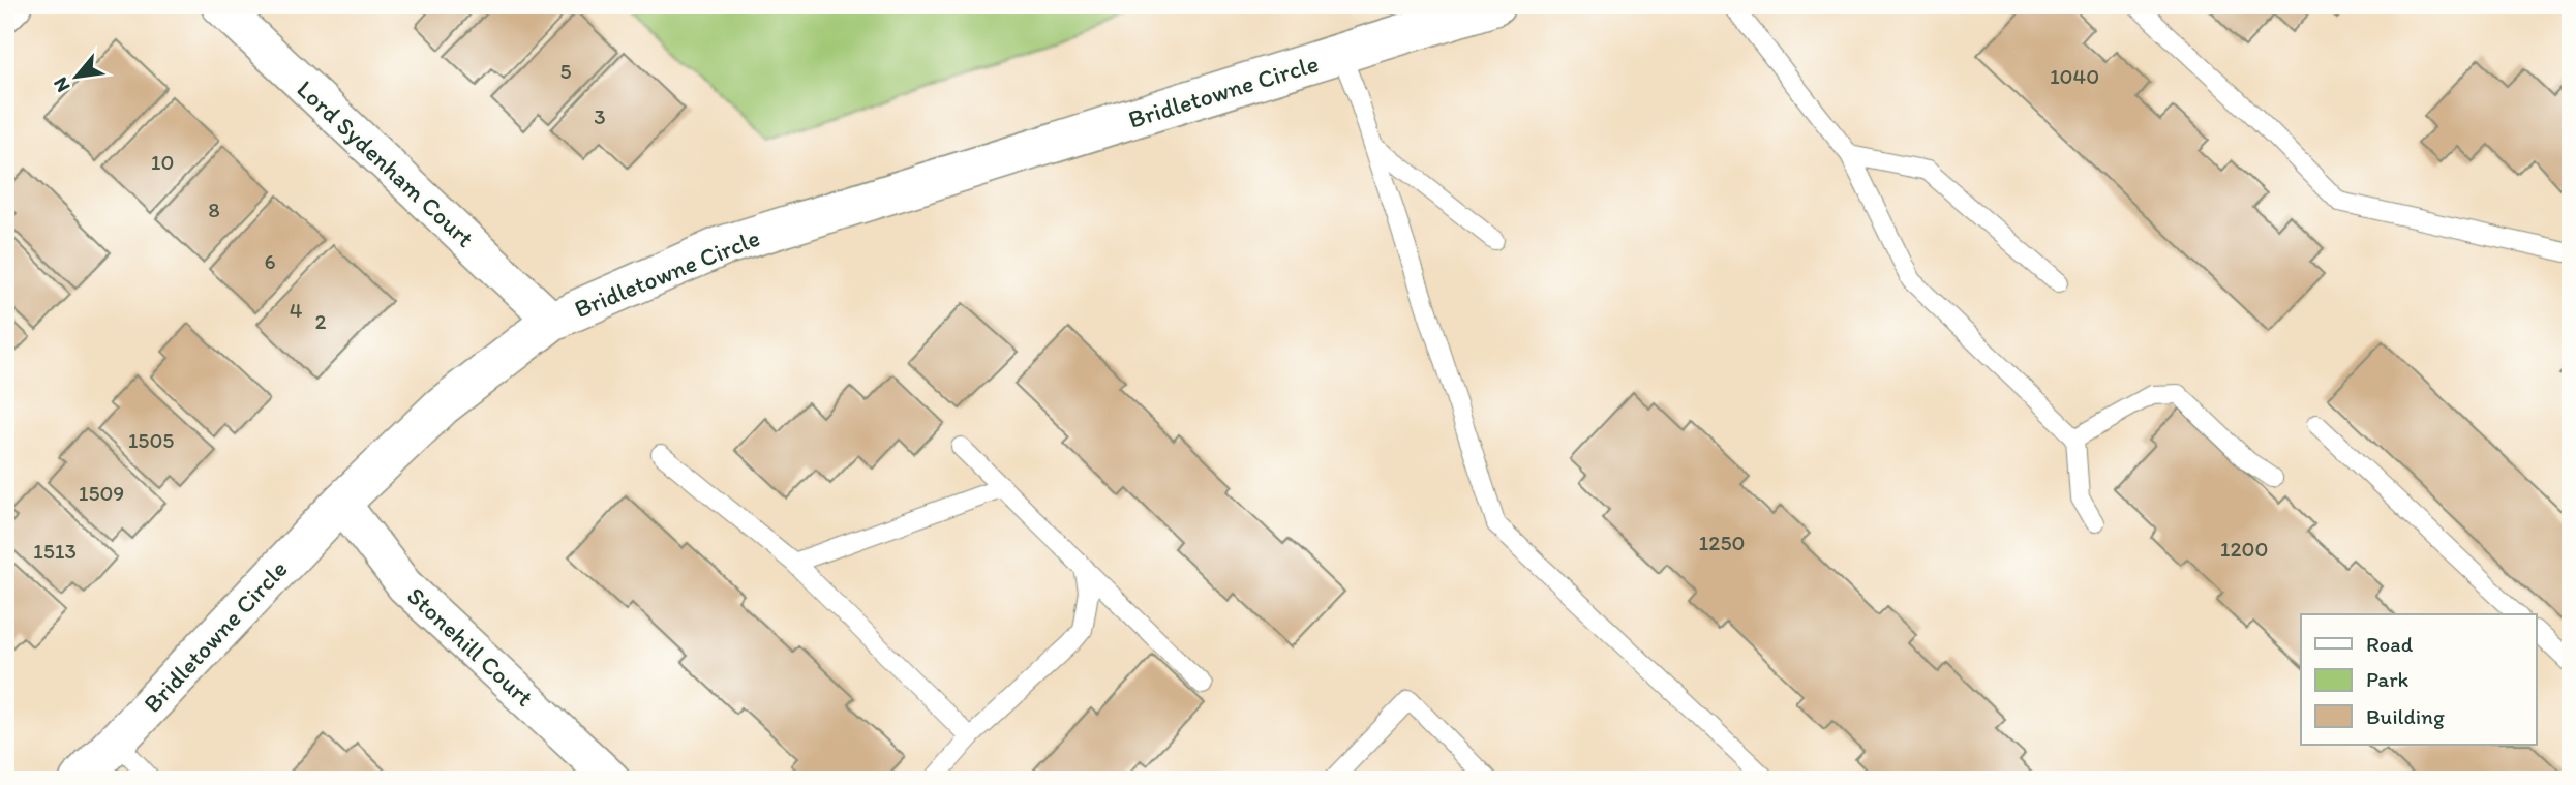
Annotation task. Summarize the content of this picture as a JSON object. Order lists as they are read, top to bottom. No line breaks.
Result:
{"streets":{"street":["Bridletowne Circle","Lord Sydenham Court","Stonehill Court"]},"crossings":[["Bridletowne Circle","Lord Sydenham Court"],["Bridletowne Circle","Stonehill Court"]],"house_numbers":["5","1040","3","10","8","6","4","2","1505","1509","1250","1200","1513"],"legend":["Road","Park","Building"],"north":"bottom left"}
